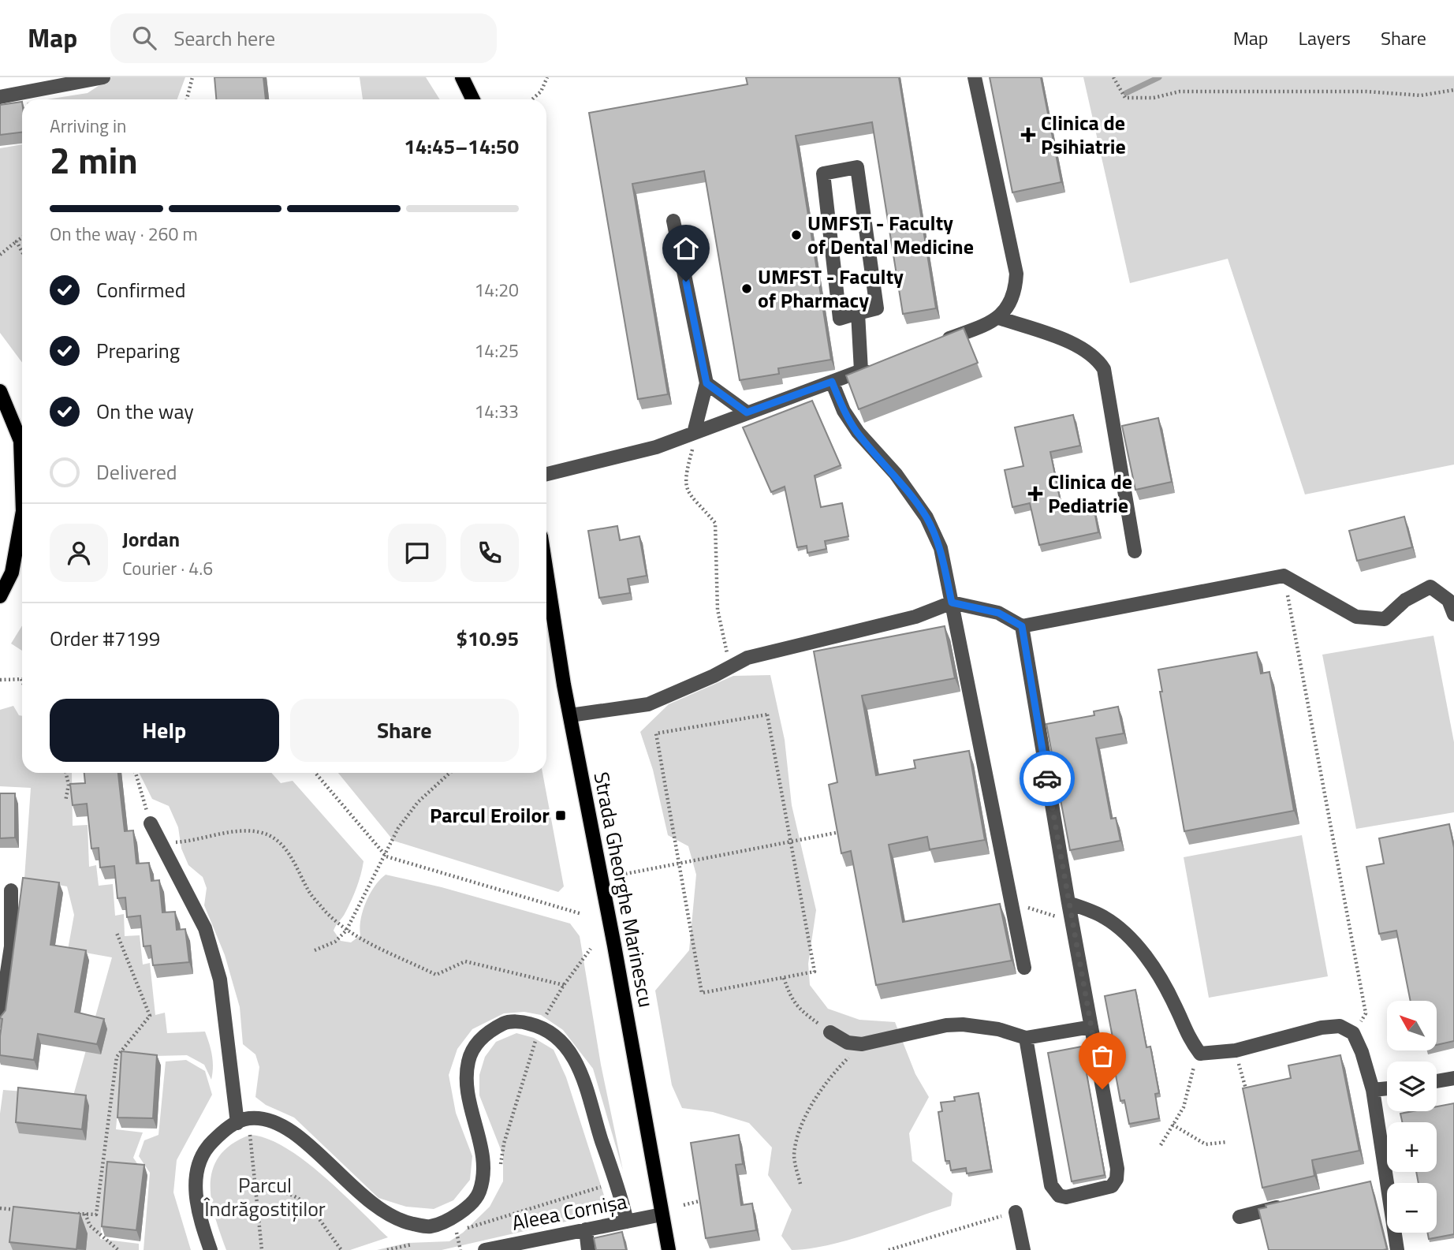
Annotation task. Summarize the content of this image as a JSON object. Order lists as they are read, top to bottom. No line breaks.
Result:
{"streets":{"main road":["Strada Gheorghe Marinescu"],"street":["Aleea Cornișa"]},"crossings":[["Strada Gheorghe Marinescu","Aleea Cornișa"]],"parks":["Parcul Îndrăgostiților"],"places":{"health":["Clinica de Psihiatrie","Clinica de Pediatrie"],"other":["UMFST - Faculty of Dental Medicine","UMFST - Faculty of Pharmacy"],"transit":["Parcul Eroilor"]},"north":"top left","page":{"header":"Map","search":"Search here","nav":["Map","Layers","Share"],"heading":["2 min","Arriving in","14:45–14:50"],"panel":["Jordan","Courier · 4.6","Order #7199","$10.95"],"bar":"On the way · 260 m","list":[["Confirmed","14:20"],["Preparing","14:25"],["On the way","14:33"],"Delivered"],"buttons":["Help","Share"],"map_buttons":["+","−"]}}
